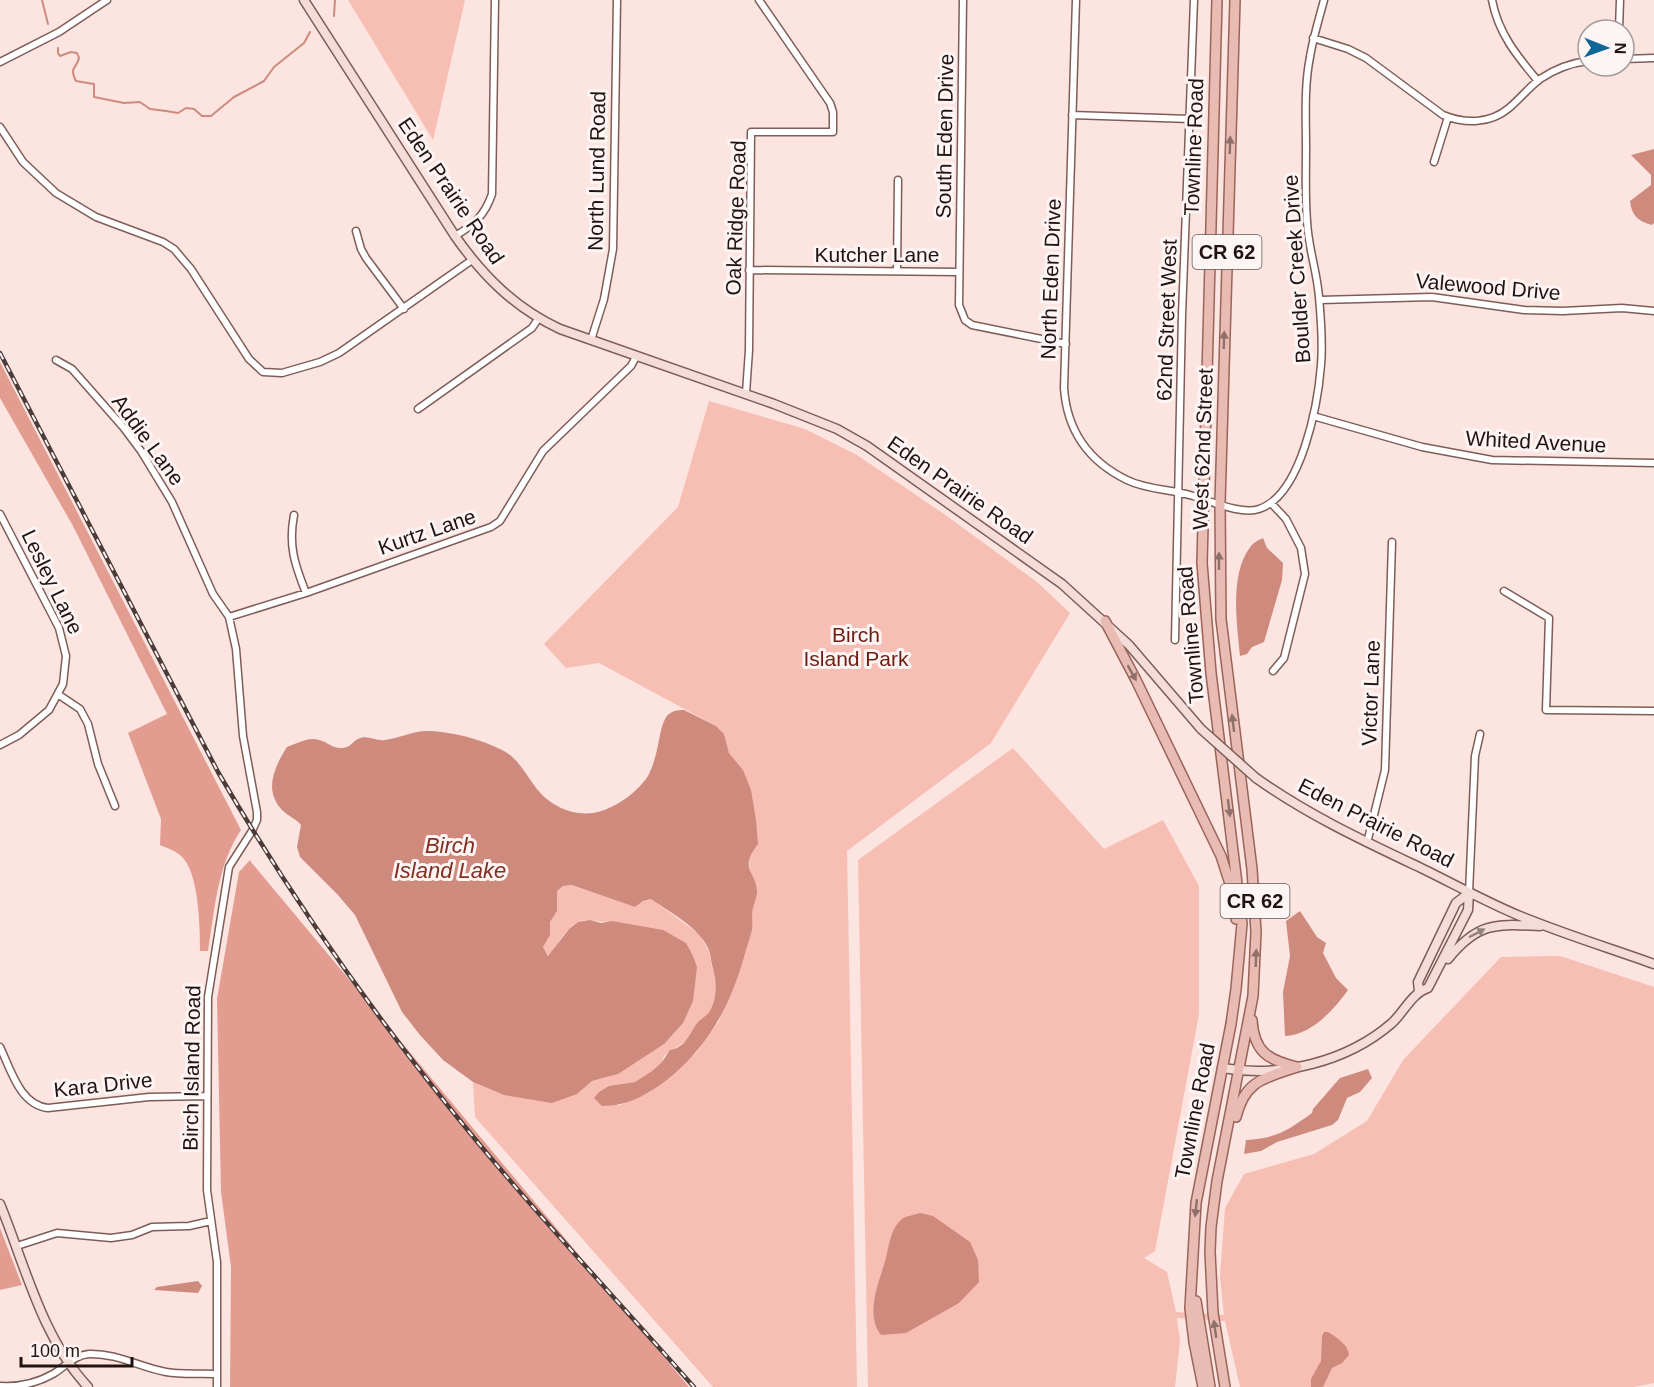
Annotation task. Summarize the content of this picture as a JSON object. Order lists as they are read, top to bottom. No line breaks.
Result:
{"streets":{"main road":["Townline Road","Eden Prairie Road","CR 62","West 62nd Street"],"street":["South Eden Drive","North Lund Road","Oak Ridge Road","Kutcher Lane","Boulder Creek Drive","North Eden Drive","Valewood Drive","62nd Street West","Addie Lane","Whited Avenue","Kurtz Lane","Lesley Lane","Victor Lane","Birch Island Road","Kara Drive"]},"crossings":[["South Eden Drive","Kutcher Lane"],["Townline Road","CR 62"],["North Lund Road","Eden Prairie Road"],["Eden Prairie Road","Oak Ridge Road"],["Eden Prairie Road","Kurtz Lane"],["Eden Prairie Road","Victor Lane"],["Oak Ridge Road","Kutcher Lane"],["CR 62","West 62nd Street"],["Kutcher Lane","North Eden Drive"],["Boulder Creek Drive","Valewood Drive"],["Boulder Creek Drive","Whited Avenue"],["North Eden Drive","62nd Street West"],["Addie Lane","Kurtz Lane"],["Addie Lane","Birch Island Road"],["Kurtz Lane","Birch Island Road"],["Birch Island Road","Kara Drive"]],"one_way":["West 62nd Street"],"water":["Birch Island Lake"],"parks":["Birch Island Park"],"scale_bar":"100 m","north":"right"}
